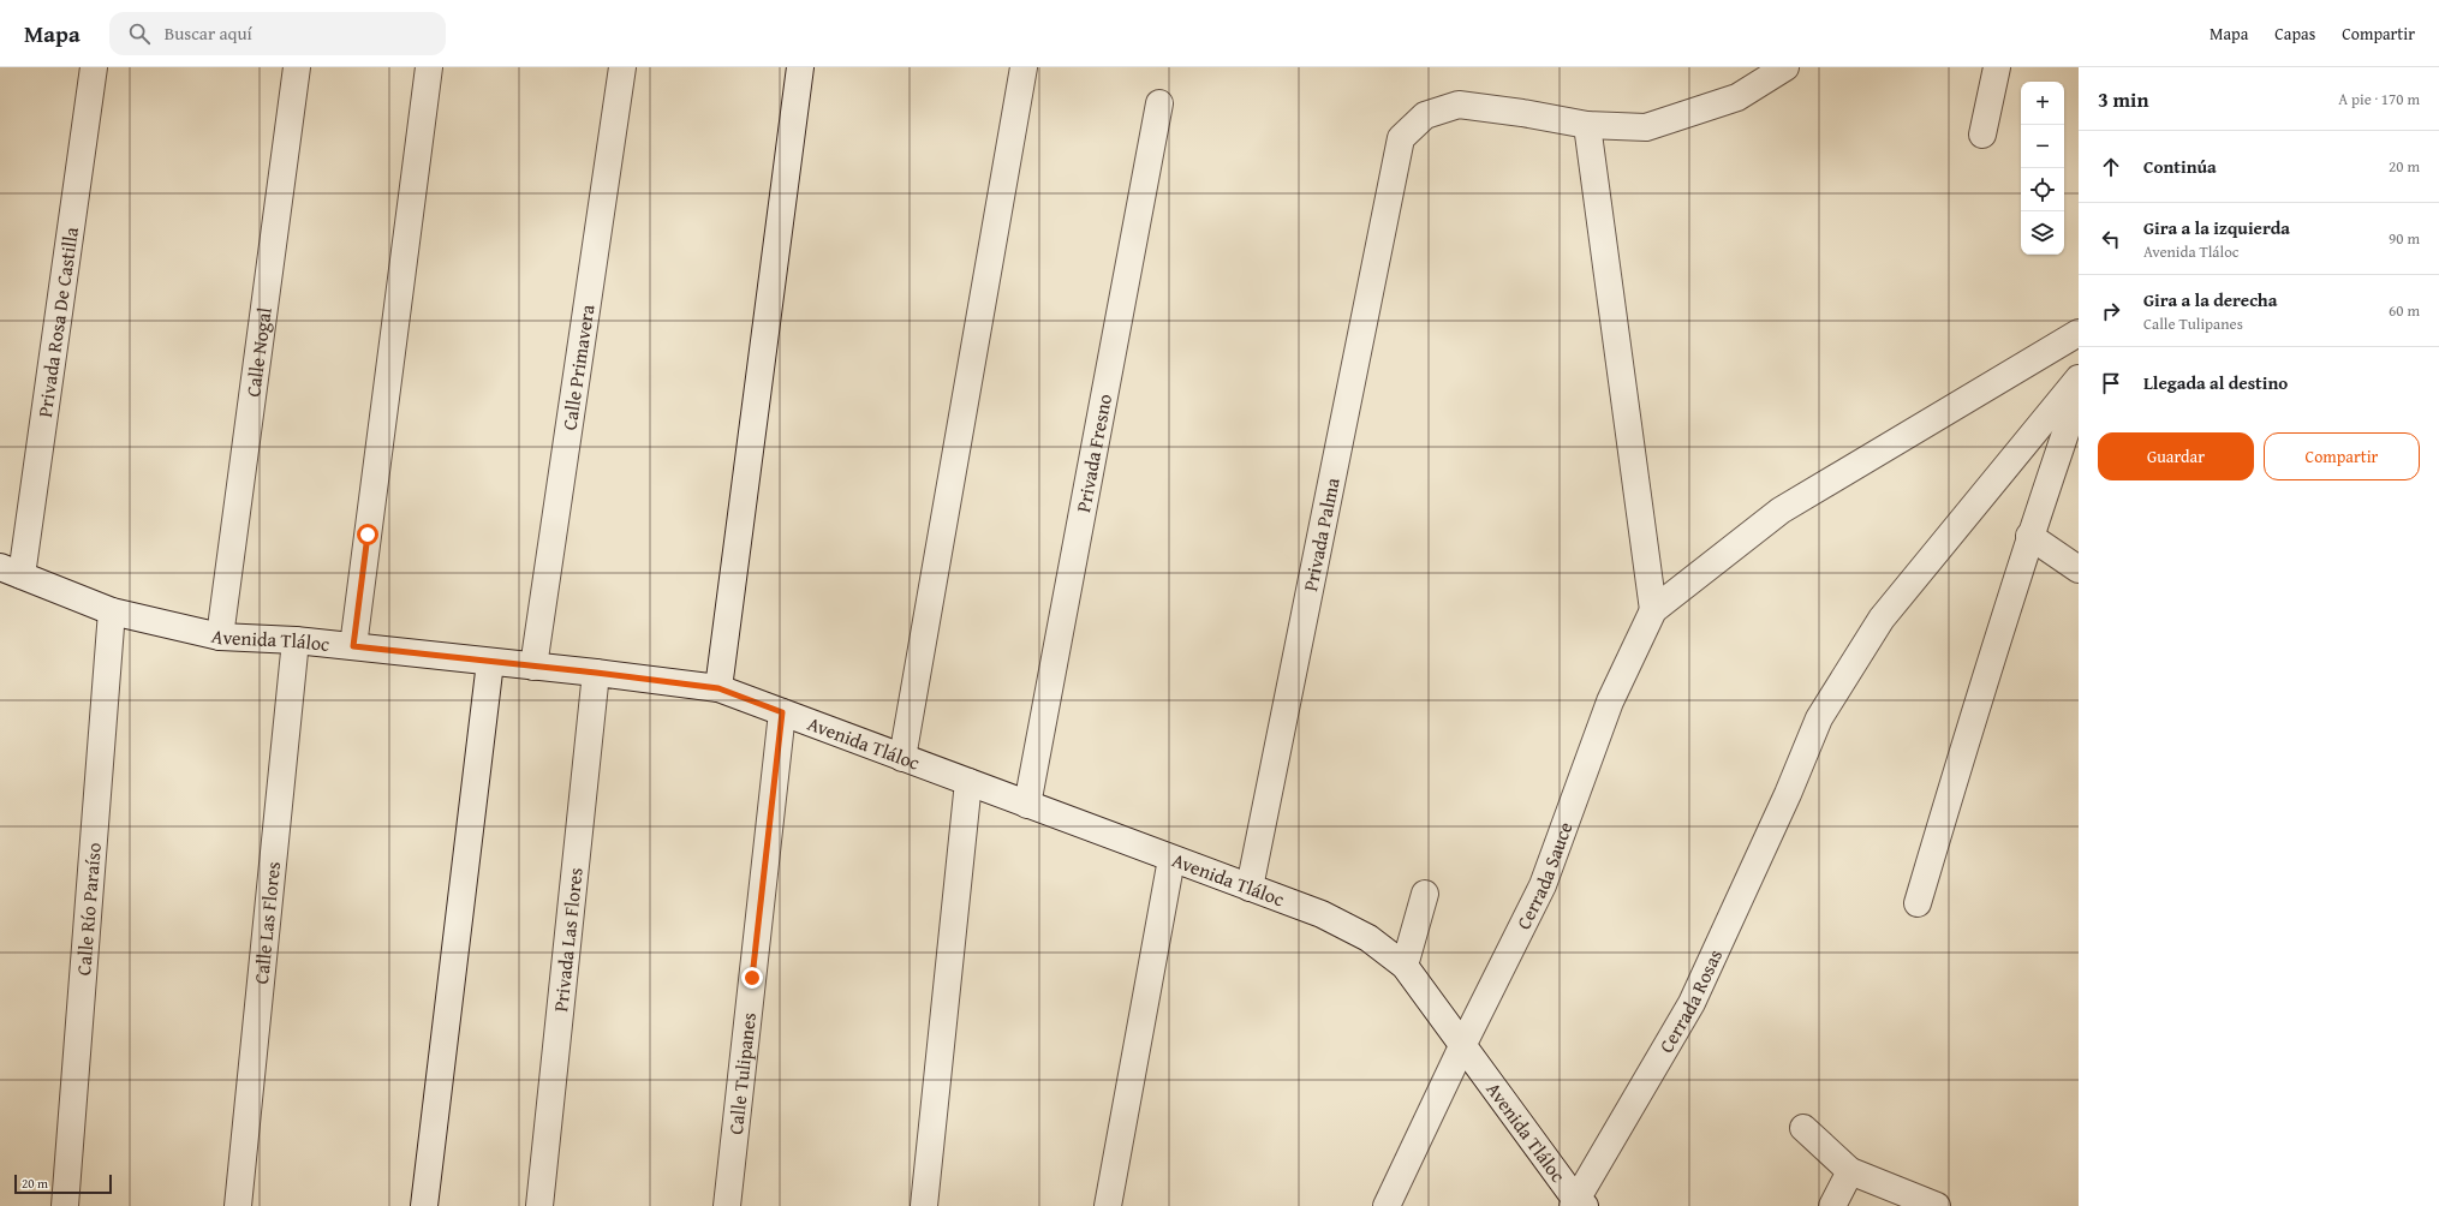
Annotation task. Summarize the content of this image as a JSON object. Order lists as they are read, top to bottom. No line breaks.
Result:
{"streets":{"street":["Privada Rosa De Castilla","Calle Nogal","Calle Primavera","Privada Fresno","Privada Palma","Avenida Tláloc","Cerrada Sauce","Calle Río Paraíso","Calle Las Flores","Privada Las Flores","Cerrada Rosas","Calle Tulipanes"]},"crossings":[["Privada Rosa De Castilla","Avenida Tláloc"],["Calle Nogal","Avenida Tláloc"],["Calle Primavera","Avenida Tláloc"],["Privada Fresno","Avenida Tláloc"],["Privada Palma","Avenida Tláloc"],["Avenida Tláloc","Cerrada Sauce"],["Avenida Tláloc","Calle Río Paraíso"],["Avenida Tláloc","Calle Las Flores"],["Avenida Tláloc","Privada Las Flores"],["Avenida Tláloc","Cerrada Rosas"],["Avenida Tláloc","Calle Tulipanes"]],"scale_bar":"20 m","page":{"header":"Mapa","search":"Buscar aquí","nav":["Mapa","Capas","Compartir"],"heading":["3 min","A pie · 170 m"],"map_buttons":["+","−"],"list":[["Continúa","20 m"],["Gira a la izquierda","Avenida Tláloc","90 m"],["Gira a la derecha","Calle Tulipanes","60 m"],"Llegada al destino"],"buttons":["Guardar","Compartir"],"scale":"20 m"}}
